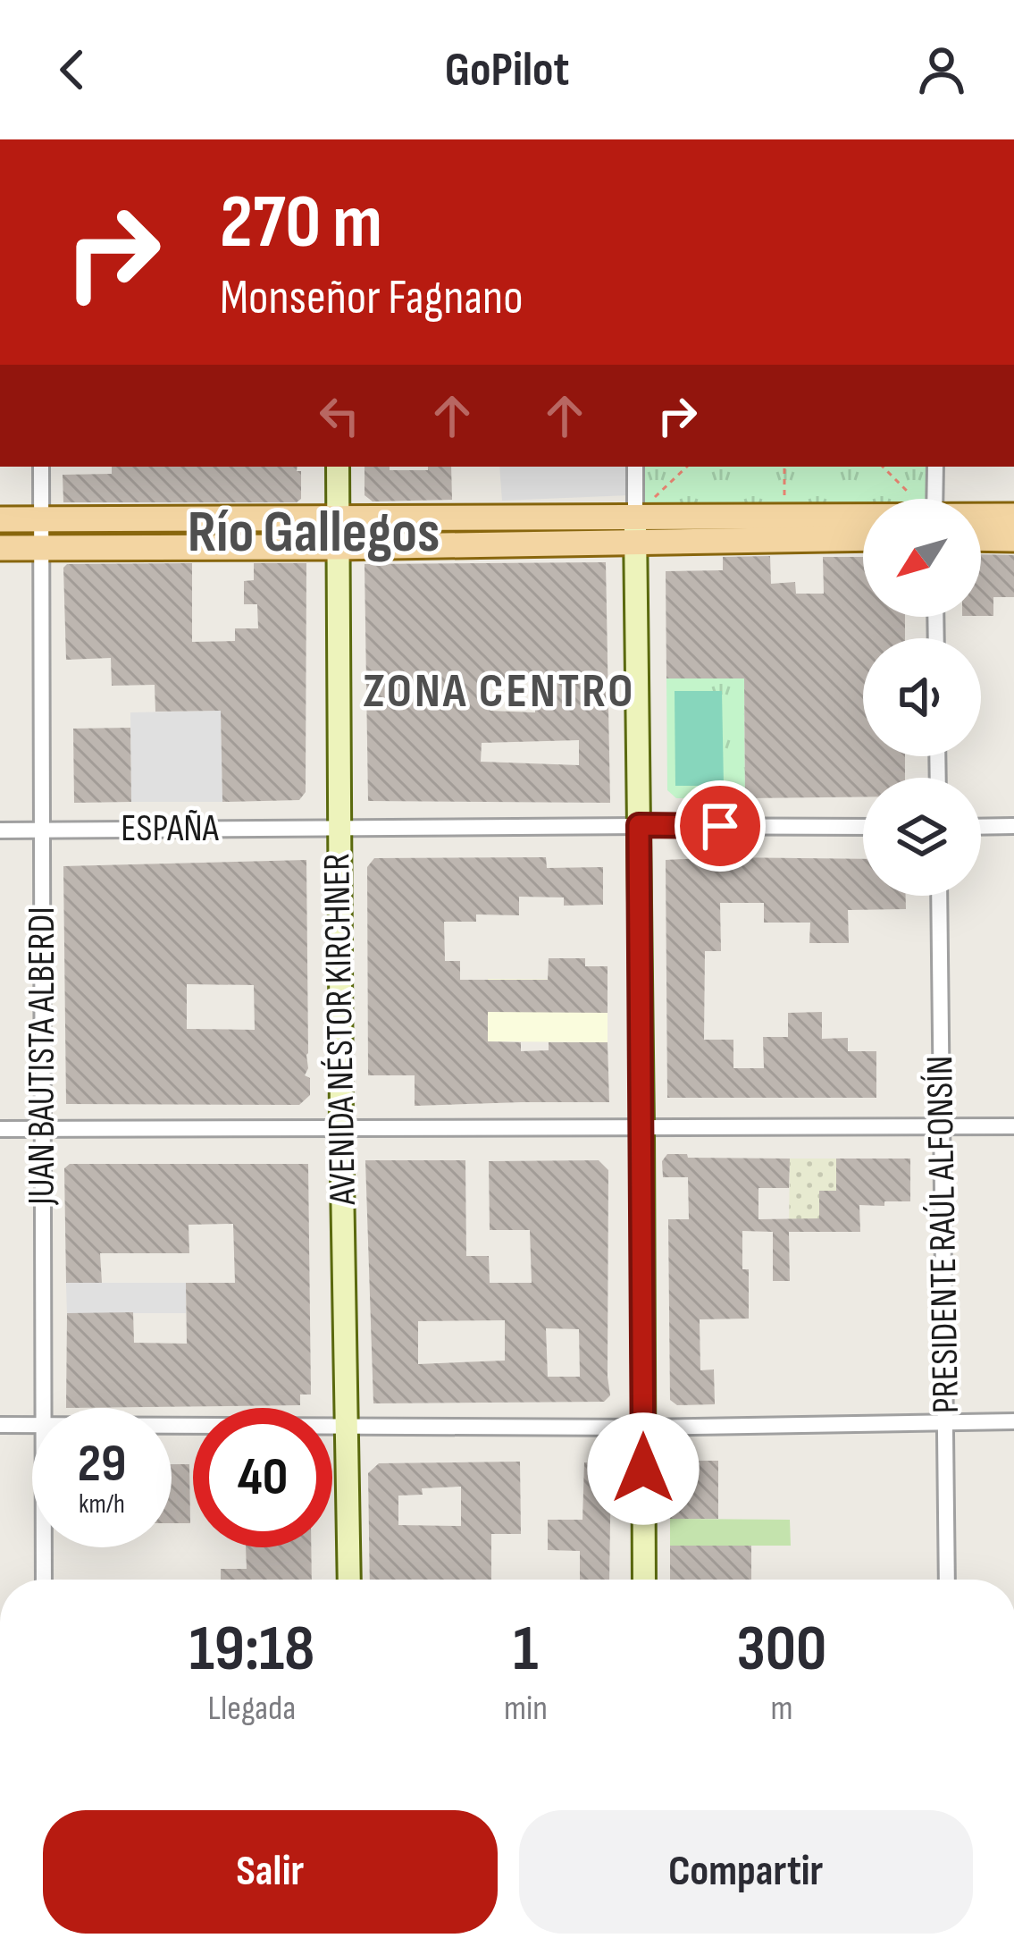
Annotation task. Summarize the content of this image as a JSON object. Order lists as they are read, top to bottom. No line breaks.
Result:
{"streets":{"main road":["AVENIDA NÉSTOR KIRCHNER"],"street":["ESPAÑA","JUAN BAUTISTA ALBERDI","PRESIDENTE RAÚL ALFONSÍN"]},"crossings":[["ESPAÑA","AVENIDA NÉSTOR KIRCHNER"],["ESPAÑA","JUAN BAUTISTA ALBERDI"]],"districts":["Río Gallegos","ZONA CENTRO"],"north":"bottom left","page":{"header":"GoPilot","turn":["270 m","Monseñor Fagnano"],"speed":"29 km/h","limit":"40","eta":["19:18","Llegada","1","min","300","m"],"buttons":["Salir","Compartir"]}}
